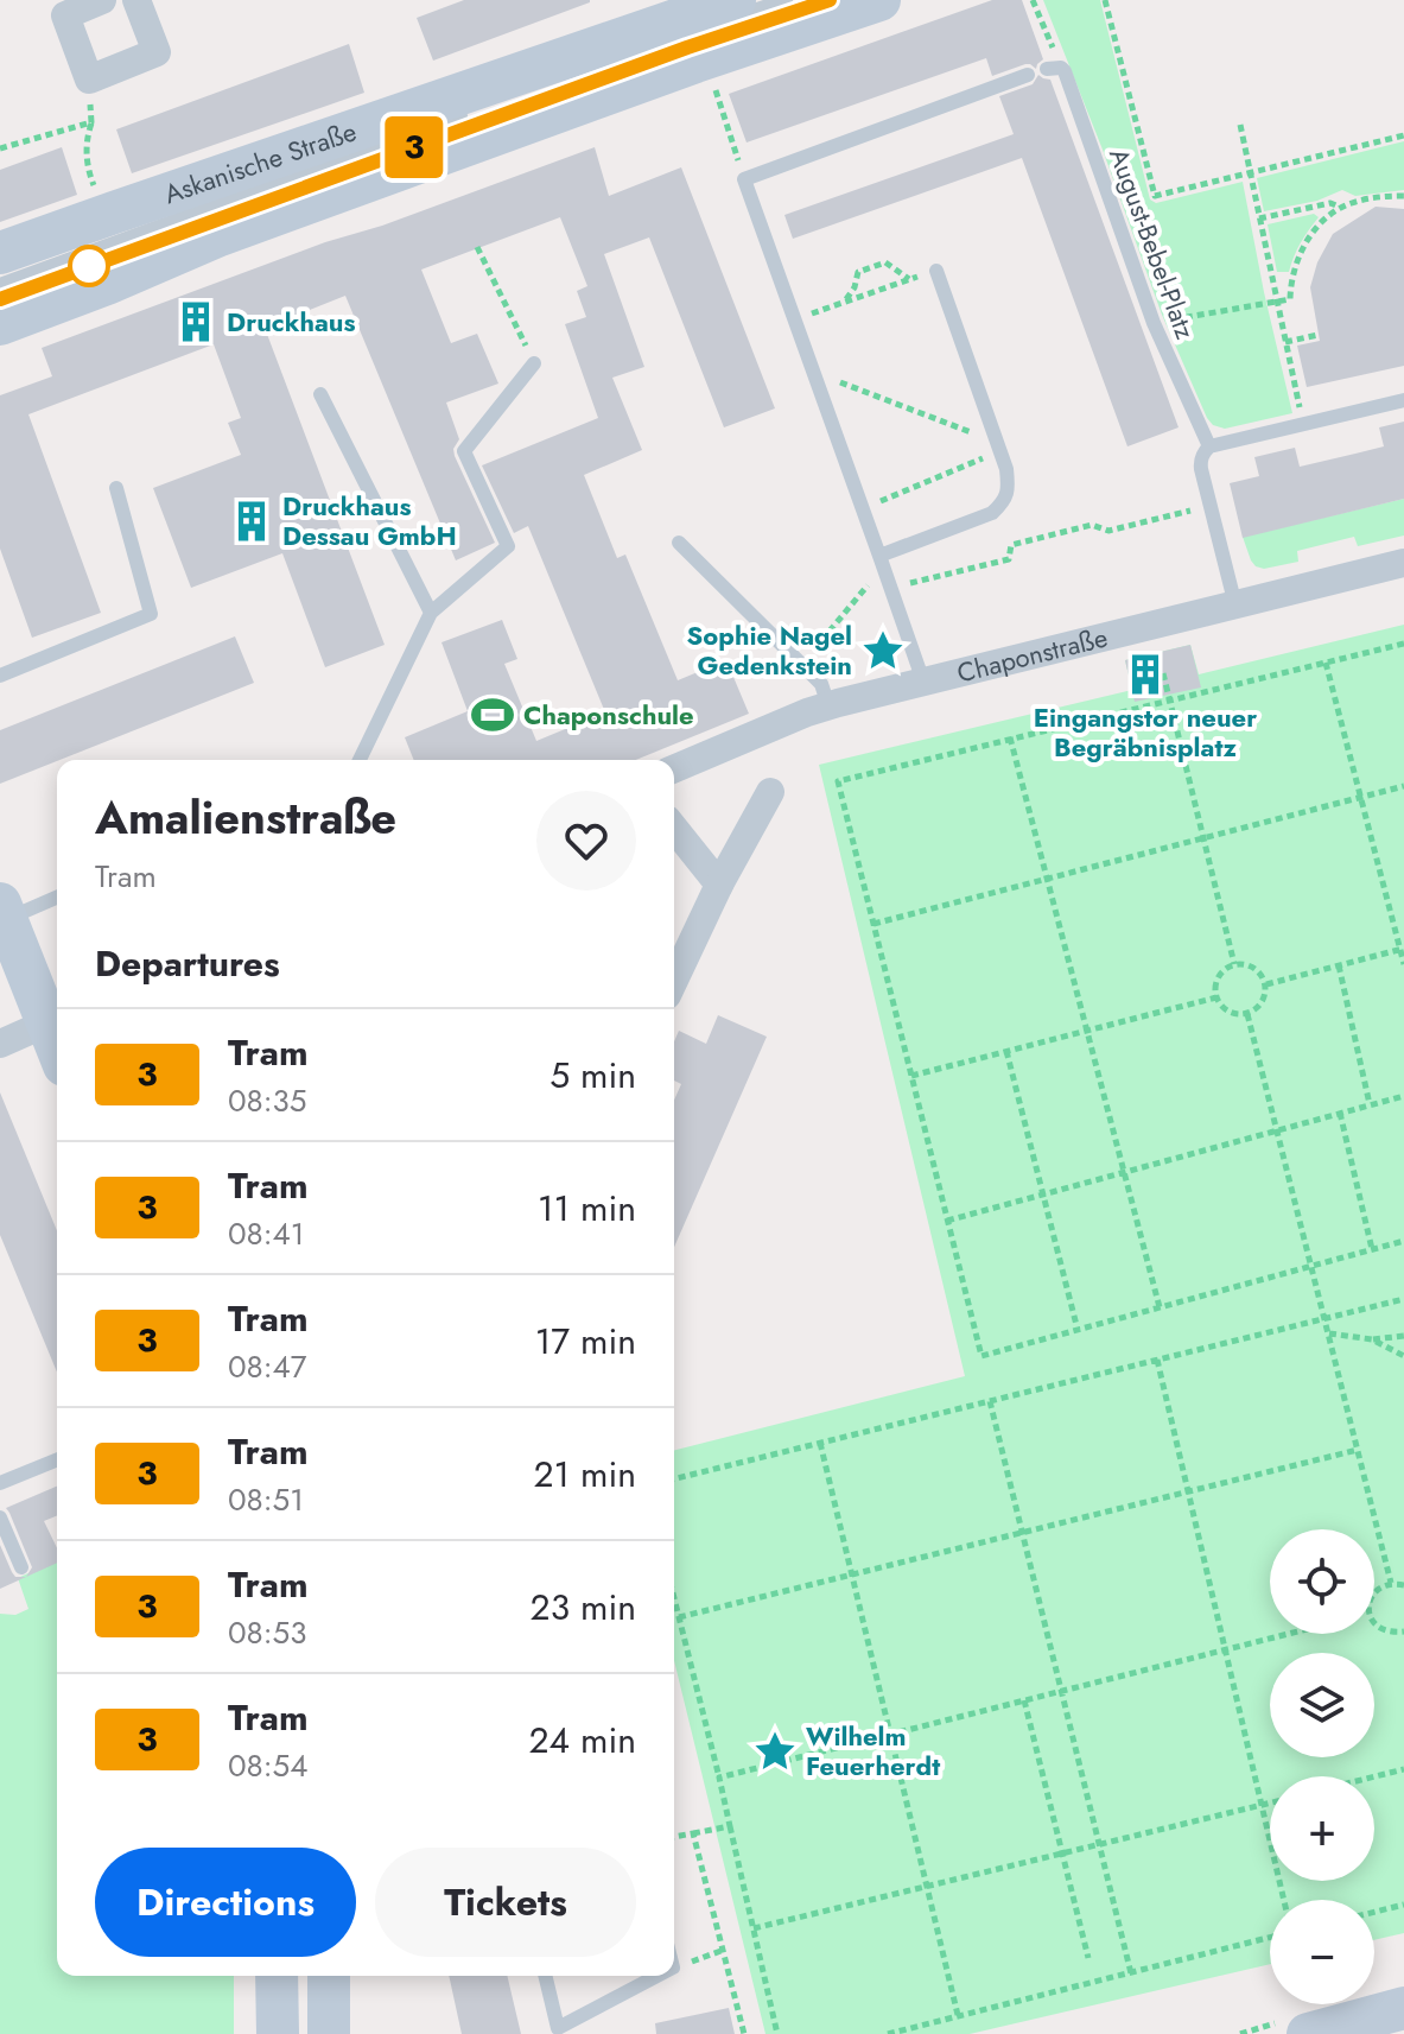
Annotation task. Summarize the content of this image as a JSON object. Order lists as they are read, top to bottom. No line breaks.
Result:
{"streets":{"main road":["Askanische Straße"],"street":["Chaponstraße"],"lane":["August-Bebel-Platz"]},"crossings":[["August-Bebel-Platz","Chaponstraße"]],"places":{"building":["Druckhaus","Druckhaus Dessau GmbH","Eingangstor neuer Begräbnisplatz"],"place":["Sophie Nagel Gedenkstein","Wilhelm Feuerherdt"],"sports":["Chaponschule"]},"lines":["tram line 3"],"page":{"on_map":"3","heading":[["Amalienstraße","Tram"],"Departures"],"list":[{"mark":"3","name":"Tram","note":"08:35","value":"5 min"},{"mark":"3","name":"Tram","note":"08:41","value":"11 min"},{"mark":"3","name":"Tram","note":"08:47","value":"17 min"},{"mark":"3","name":"Tram","note":"08:51","value":"21 min"},{"mark":"3","name":"Tram","note":"08:53","value":"23 min"},{"mark":"3","name":"Tram","note":"08:54","value":"24 min"}],"map_buttons":["+","−"],"buttons":["Directions","Tickets"]}}
